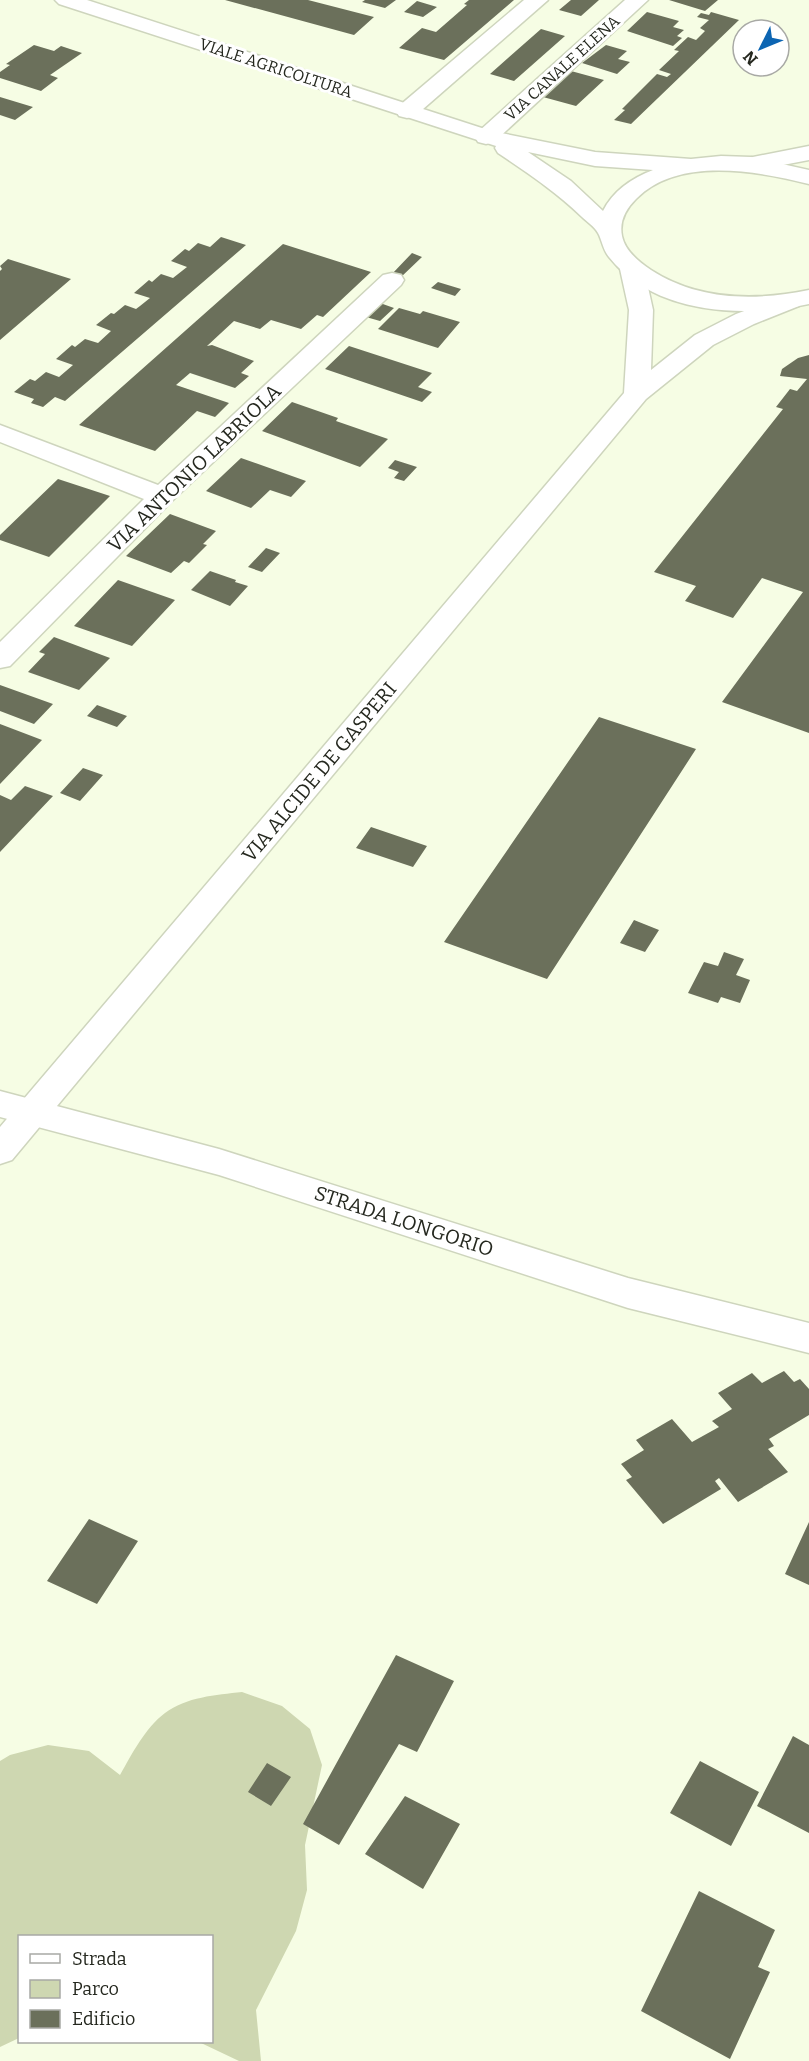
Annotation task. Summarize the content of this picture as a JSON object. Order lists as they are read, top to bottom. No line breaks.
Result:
{"streets":{"main road":["VIALE AGRICOLTURA","VIA CANALE ELENA","VIA ANTONIO LABRIOLA","VIA ALCIDE DE GASPERI","STRADA LONGORIO"]},"crossings":[["VIALE AGRICOLTURA","VIA CANALE ELENA"],["VIALE AGRICOLTURA","VIA ALCIDE DE GASPERI"],["VIA ALCIDE DE GASPERI","STRADA LONGORIO"]],"legend":["Strada","Parco","Edificio"],"north":"bottom left"}
